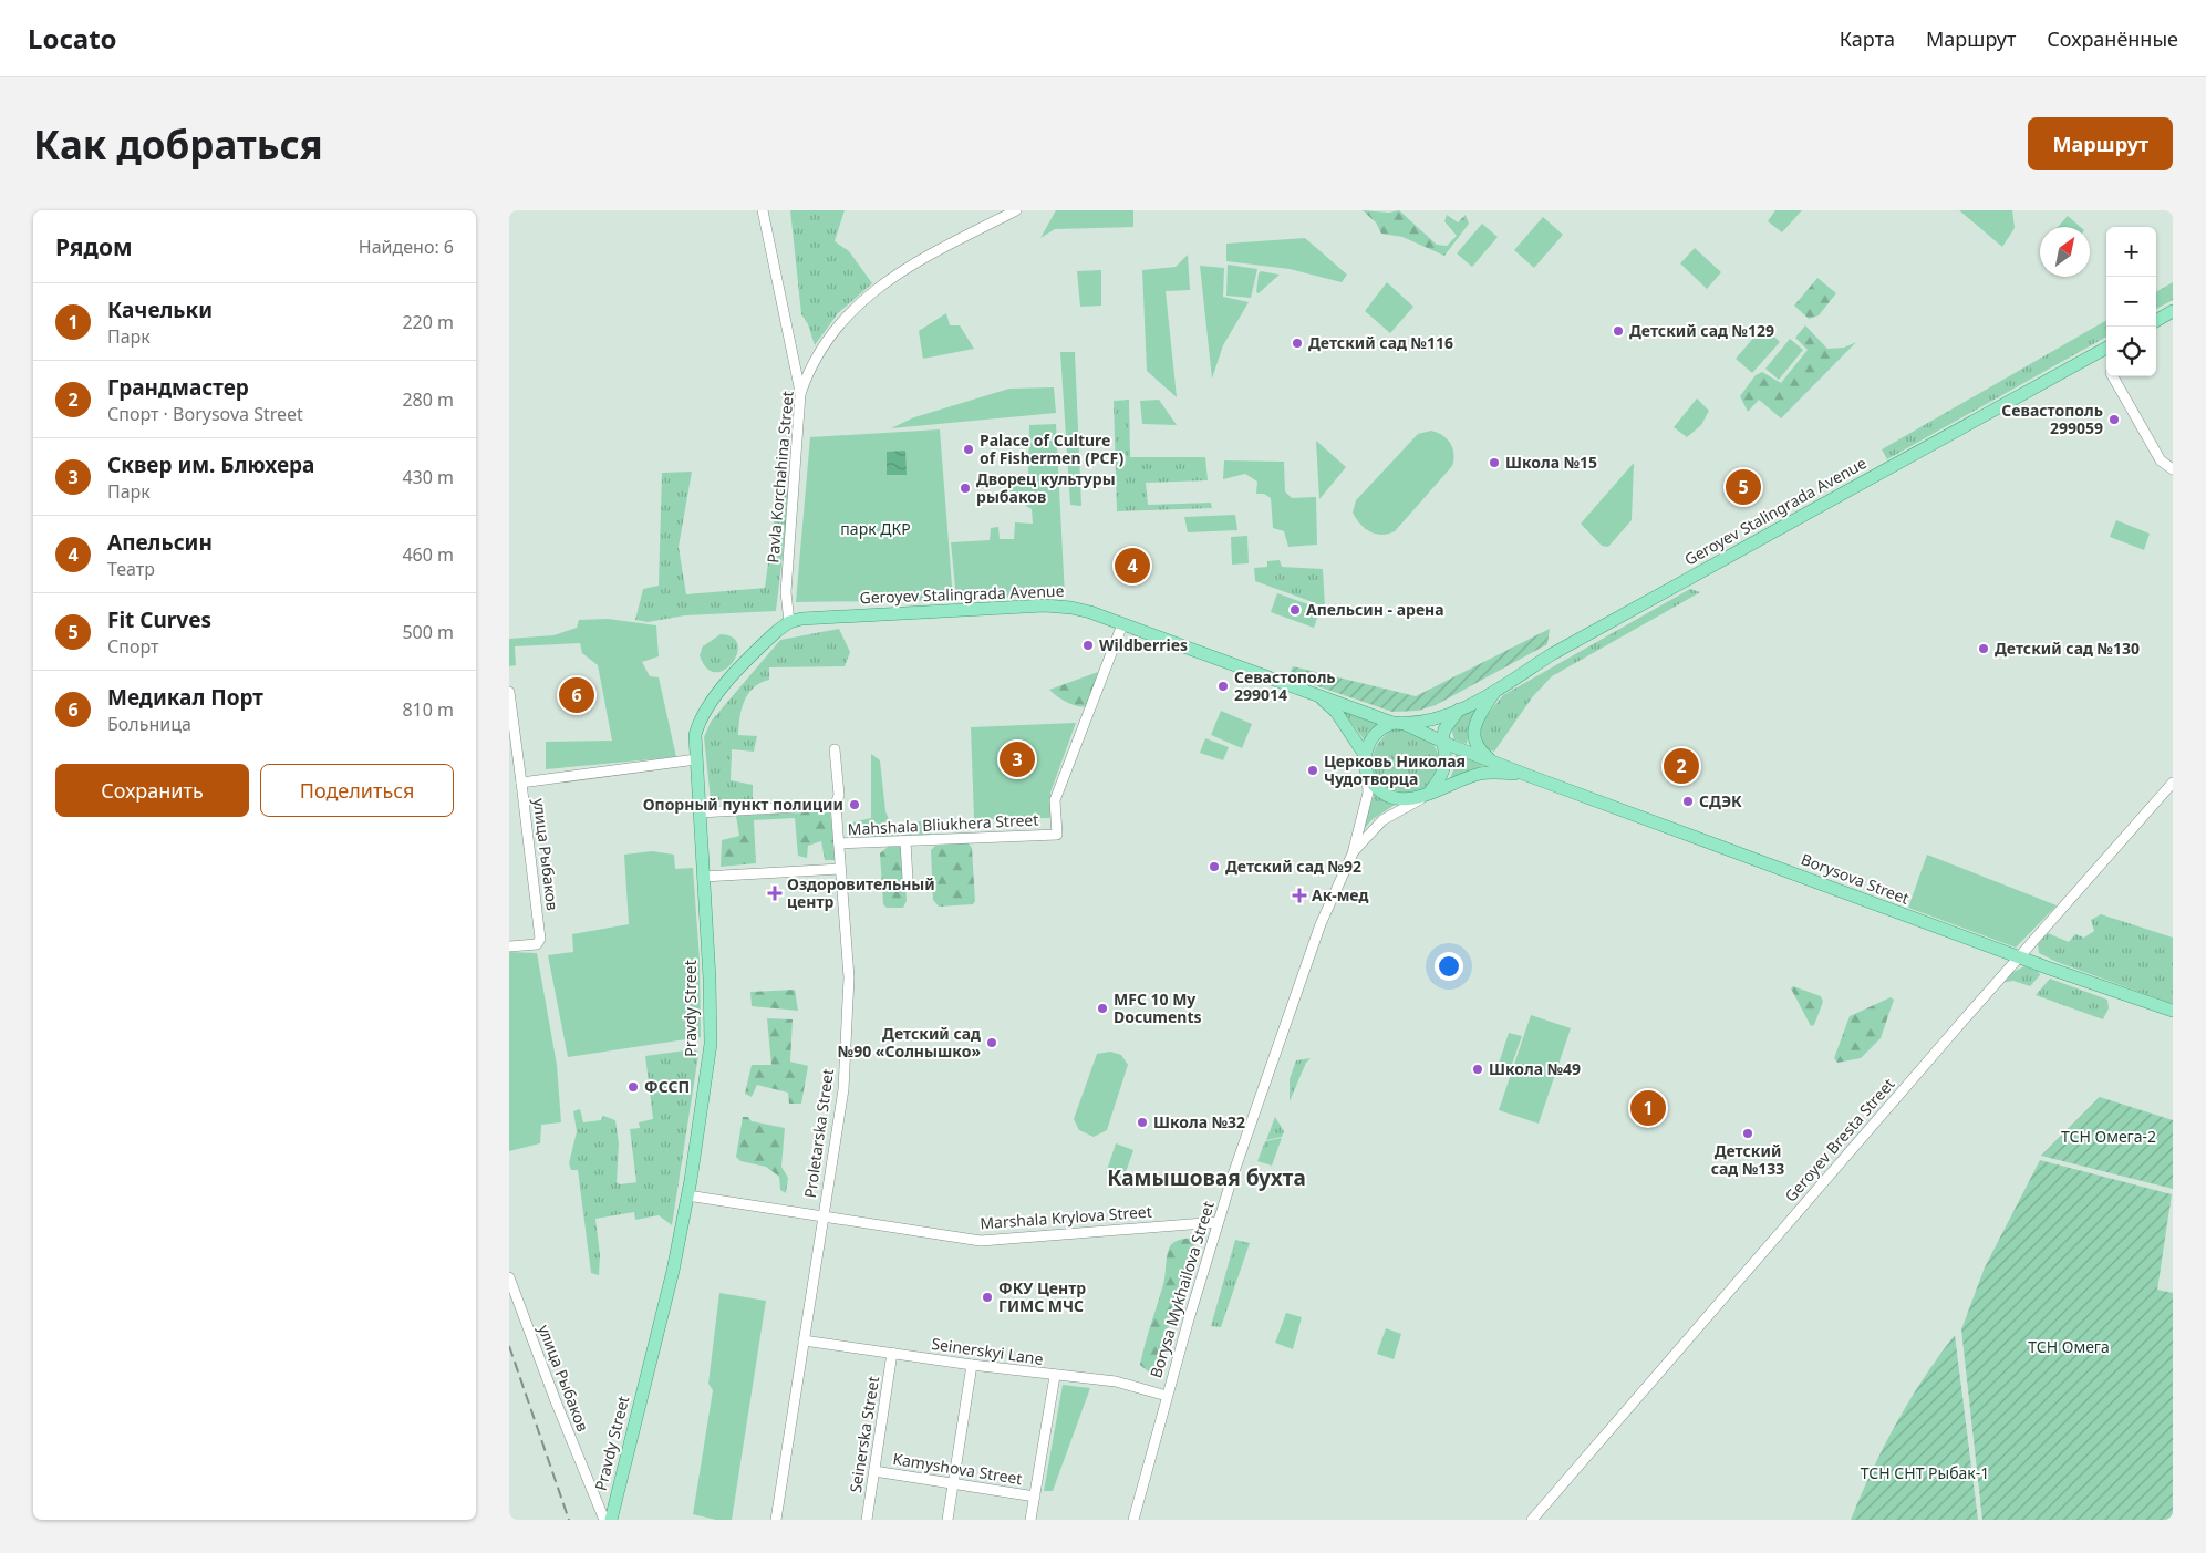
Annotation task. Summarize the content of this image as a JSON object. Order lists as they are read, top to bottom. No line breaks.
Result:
{"streets":{"main road":["Geroyev Stalingrada Avenue","Borysova Street","Pravdy Street"],"street":["Pavla Korchahina Street","Mahshala Bliukhera Street","улица Рыбаков","Proletarska Street","Geroyev Bresta Street","Marshala Krylova Street","Borysa Mykhailova Street","Seinerskyi Lane","Seinerska Street","Kamyshova Street"]},"crossings":[["Pavla Korchahina Street","Geroyev Stalingrada Avenue"],["Pavla Korchahina Street","Pravdy Street"],["Geroyev Stalingrada Avenue","Mahshala Bliukhera Street"],["Geroyev Stalingrada Avenue","Borysova Street"],["Geroyev Stalingrada Avenue","Pravdy Street"],["Geroyev Stalingrada Avenue","Borysa Mykhailova Street"],["Mahshala Bliukhera Street","Proletarska Street"],["улица Рыбаков","Pravdy Street"],["Borysova Street","Geroyev Bresta Street"],["Borysova Street","Borysa Mykhailova Street"],["Pravdy Street","Marshala Krylova Street"],["Proletarska Street","Marshala Krylova Street"],["Proletarska Street","Seinerskyi Lane"],["Marshala Krylova Street","Borysa Mykhailova Street"],["Borysa Mykhailova Street","Seinerskyi Lane"],["Seinerskyi Lane","Seinerska Street"],["Seinerska Street","Kamyshova Street"]],"districts":["Камышовая бухта"],"parks":["парк ДКР","ТСН Омега-2","ТСН Омега","ТСН СНТ Рыбак-1"],"places":{"other":["Детский сад №129","Детский сад №116","Севастополь 299059","Palace of Culture of Fishermen (PCF)","Школа №15","Дворец культуры рыбаков","Апельсин - арена","Wildberries","Детский сад №130","Севастополь 299014","Церковь Николая Чудотворца","СДЭК","Опорный пункт полиции","Детский сад №92","MFC 10 My Documents","Детский сад №90 «Солнышко»","Школа №49","ФССП","Школа №32","Детский сад №133","ФКУ Центр ГИМС МЧС"],"health":["Оздоровительный центр","Ак-мед"]},"north":"top right","page":{"header":"Locato","nav":["Карта","Маршрут","Сохранённые"],"buttons":["Маршрут",["Сохранить","Поделиться"]],"title":"Как добраться","heading":["Рядом","Найдено: 6"],"map_buttons":["+","−"],"list":[{"mark":"1","name":"Качельки","note":"Парк","value":"220 m"},{"mark":"2","name":"Грандмастер","note":"Спорт · Borysova Street","value":"280 m"},{"mark":"3","name":"Сквер им. Блюхера","note":"Парк","value":"430 m"},{"mark":"4","name":"Апельсин","note":"Театр","value":"460 m"},{"mark":"5","name":"Fit Curves","note":"Спорт","value":"500 m"},{"mark":"6","name":"Медикал Порт","note":"Больница","value":"810 m"}],"pins":["5","4","6","3","2","1"]}}
